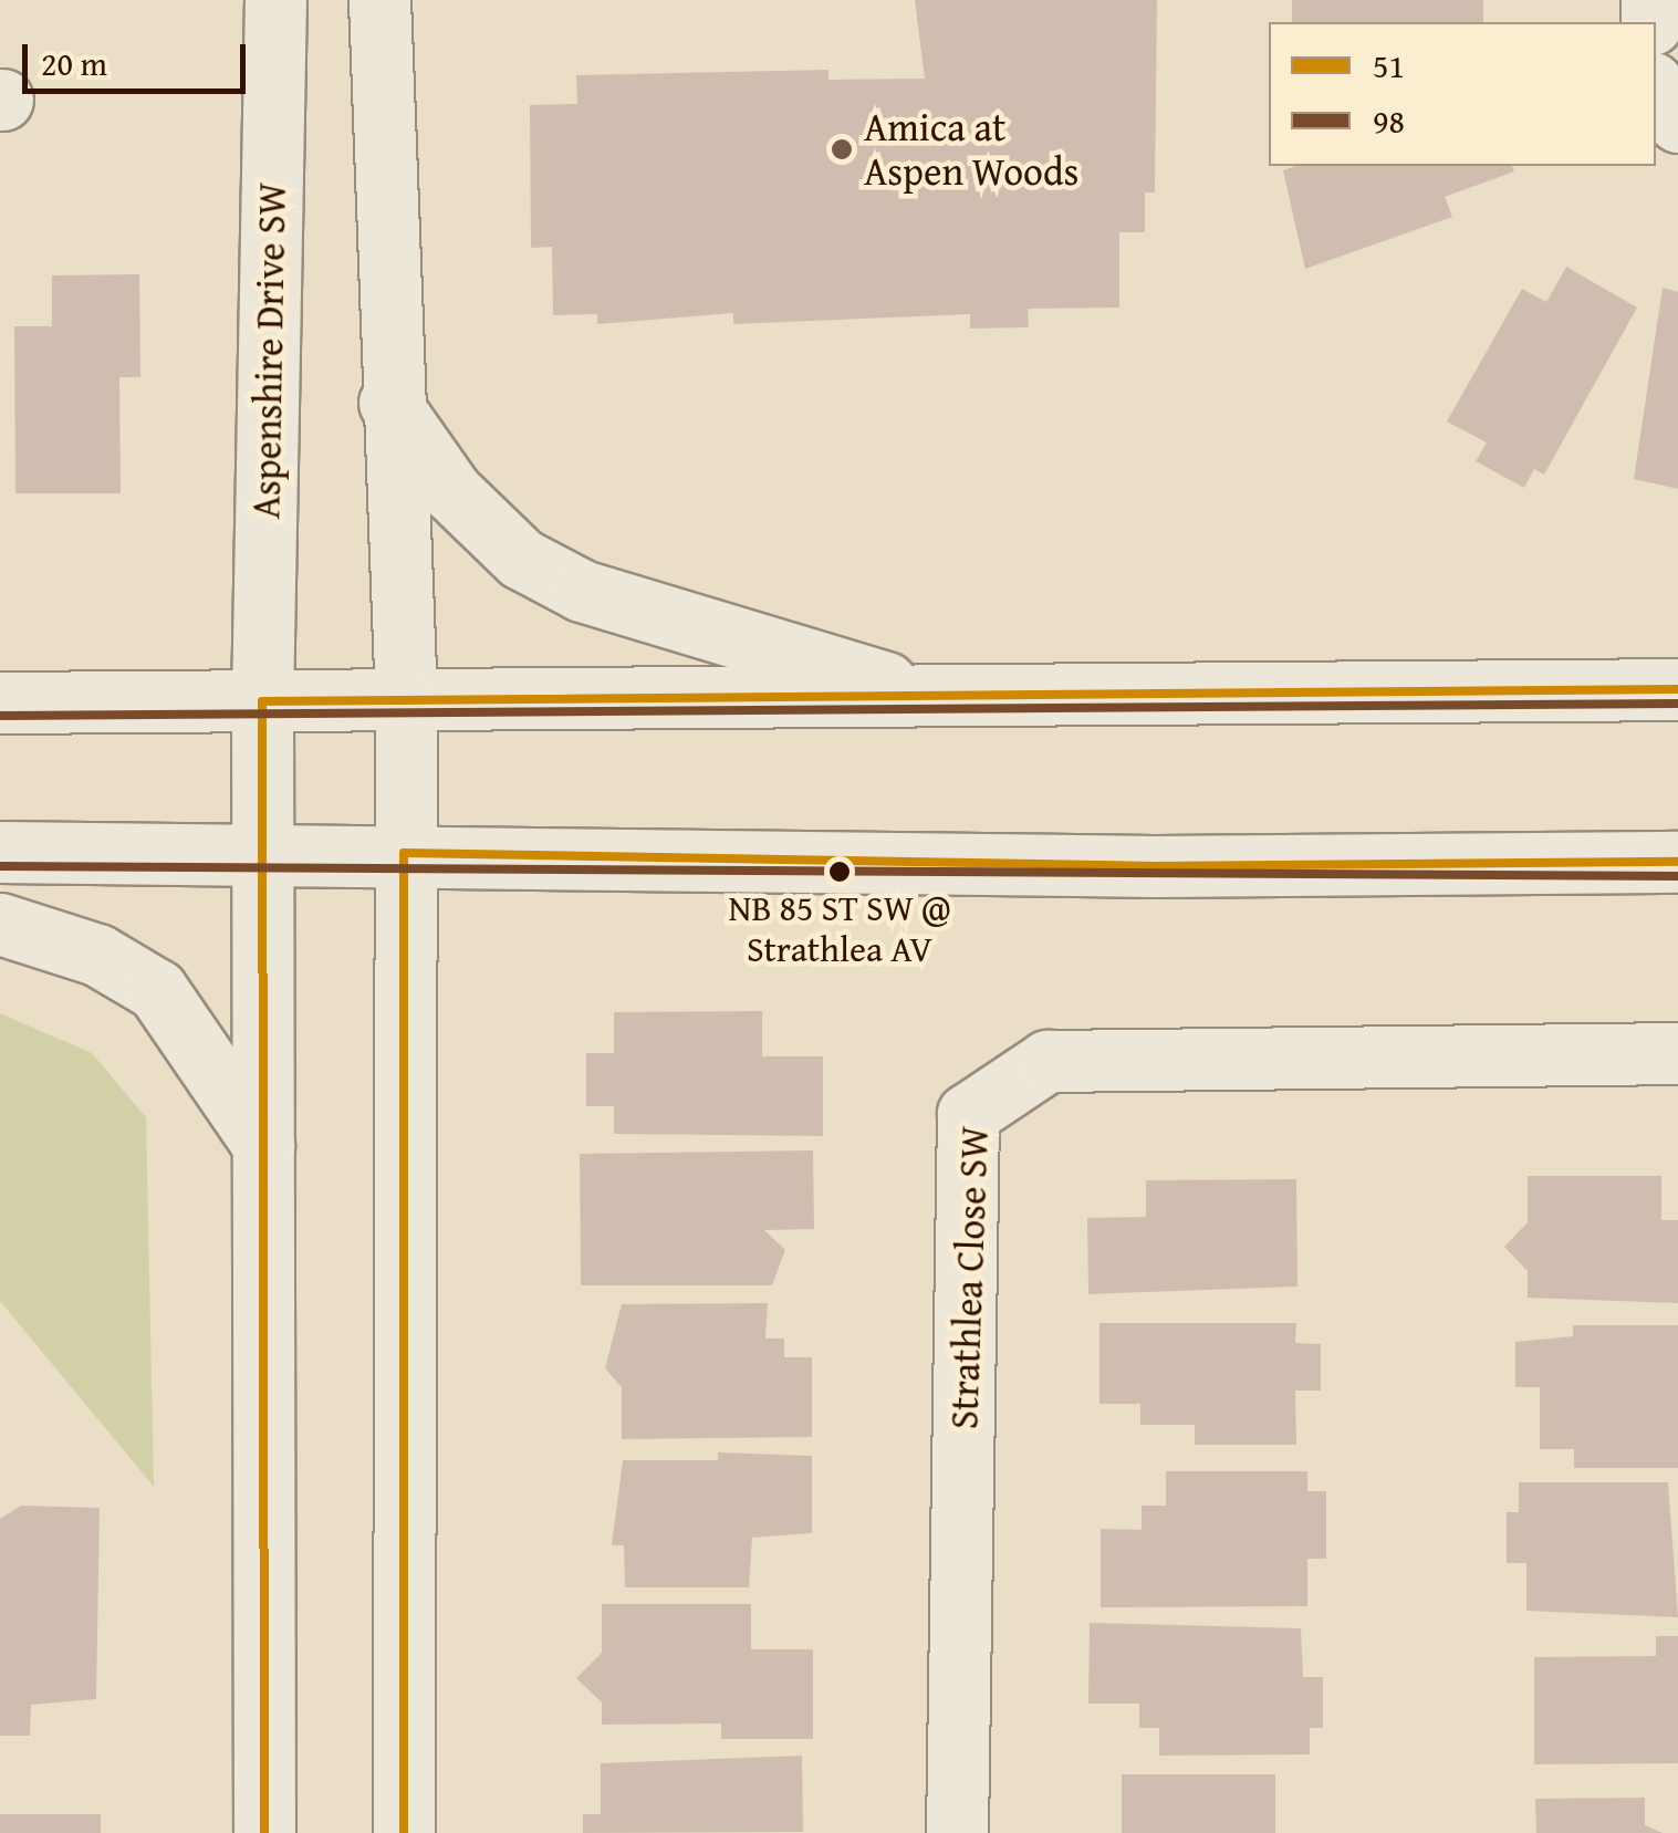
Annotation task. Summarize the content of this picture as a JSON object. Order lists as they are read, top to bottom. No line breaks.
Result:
{"streets":{"street":["Aspenshire Drive SW","Strathlea Close SW"]},"places":["Amica at Aspen Woods","NB 85 ST SW @ Strathlea AV"],"lines":["transit line 51","transit line 98"],"legend":["51","98"],"scale_bar":"20 m"}
